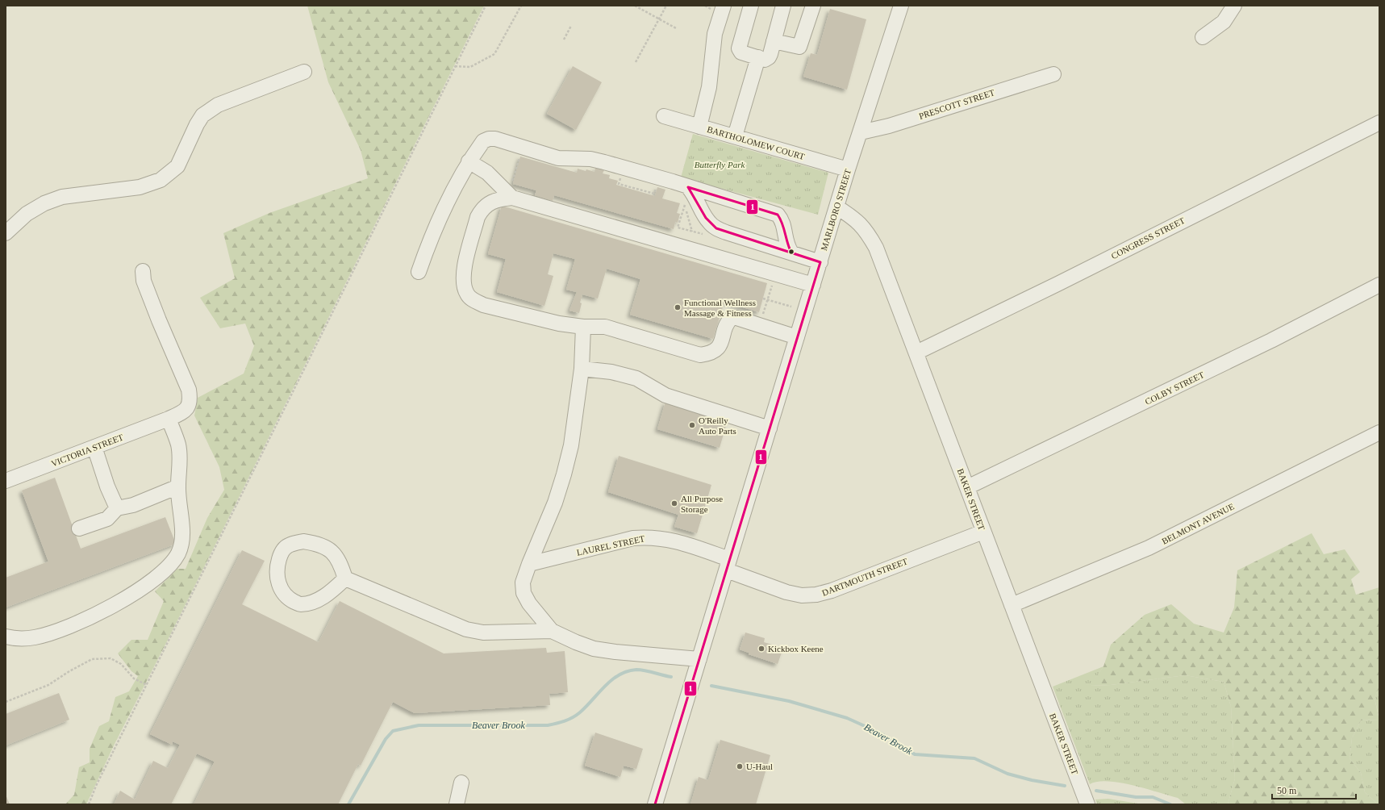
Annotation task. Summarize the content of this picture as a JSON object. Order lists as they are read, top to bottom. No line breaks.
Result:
{"streets":{"street":["PRESCOTT STREET","BARTHOLOMEW COURT","MARLBORO STREET","CONGRESS STREET","COLBY STREET","VICTORIA STREET","BAKER STREET","BELMONT AVENUE","LAUREL STREET","DARTMOUTH STREET"]},"crossings":[["PRESCOTT STREET","MARLBORO STREET"],["BARTHOLOMEW COURT","MARLBORO STREET"],["MARLBORO STREET","BAKER STREET"],["MARLBORO STREET","LAUREL STREET"],["MARLBORO STREET","DARTMOUTH STREET"],["CONGRESS STREET","BAKER STREET"],["COLBY STREET","BAKER STREET"],["BAKER STREET","BELMONT AVENUE"],["BAKER STREET","DARTMOUTH STREET"],["LAUREL STREET","DARTMOUTH STREET"]],"water":["Beaver Brook"],"parks":["Butterfly Park"],"places":["Functional Wellness Massage & Fitness","O'Reilly Auto Parts","All Purpose Storage","Kickbox Keene","U-Haul"],"lines":["transit line 1"],"scale_bar":"50 m"}
